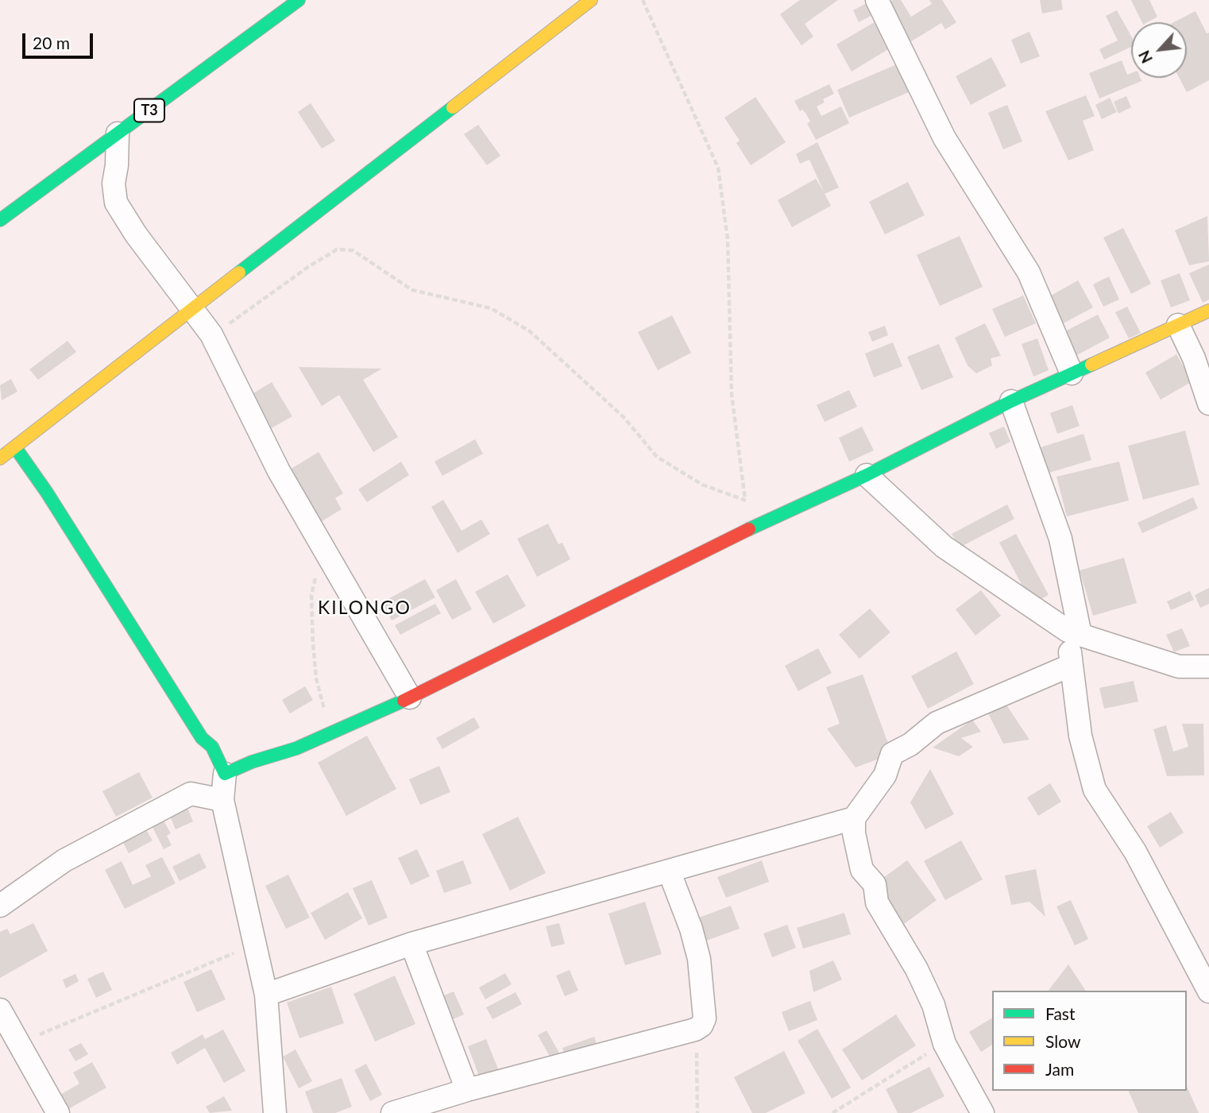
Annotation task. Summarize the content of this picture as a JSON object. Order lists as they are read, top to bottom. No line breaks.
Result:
{"streets":{"main road":["T3"]},"districts":["KILONGO"],"legend":["Fast","Slow","Jam"],"scale_bar":"20 m","north":"bottom left"}
